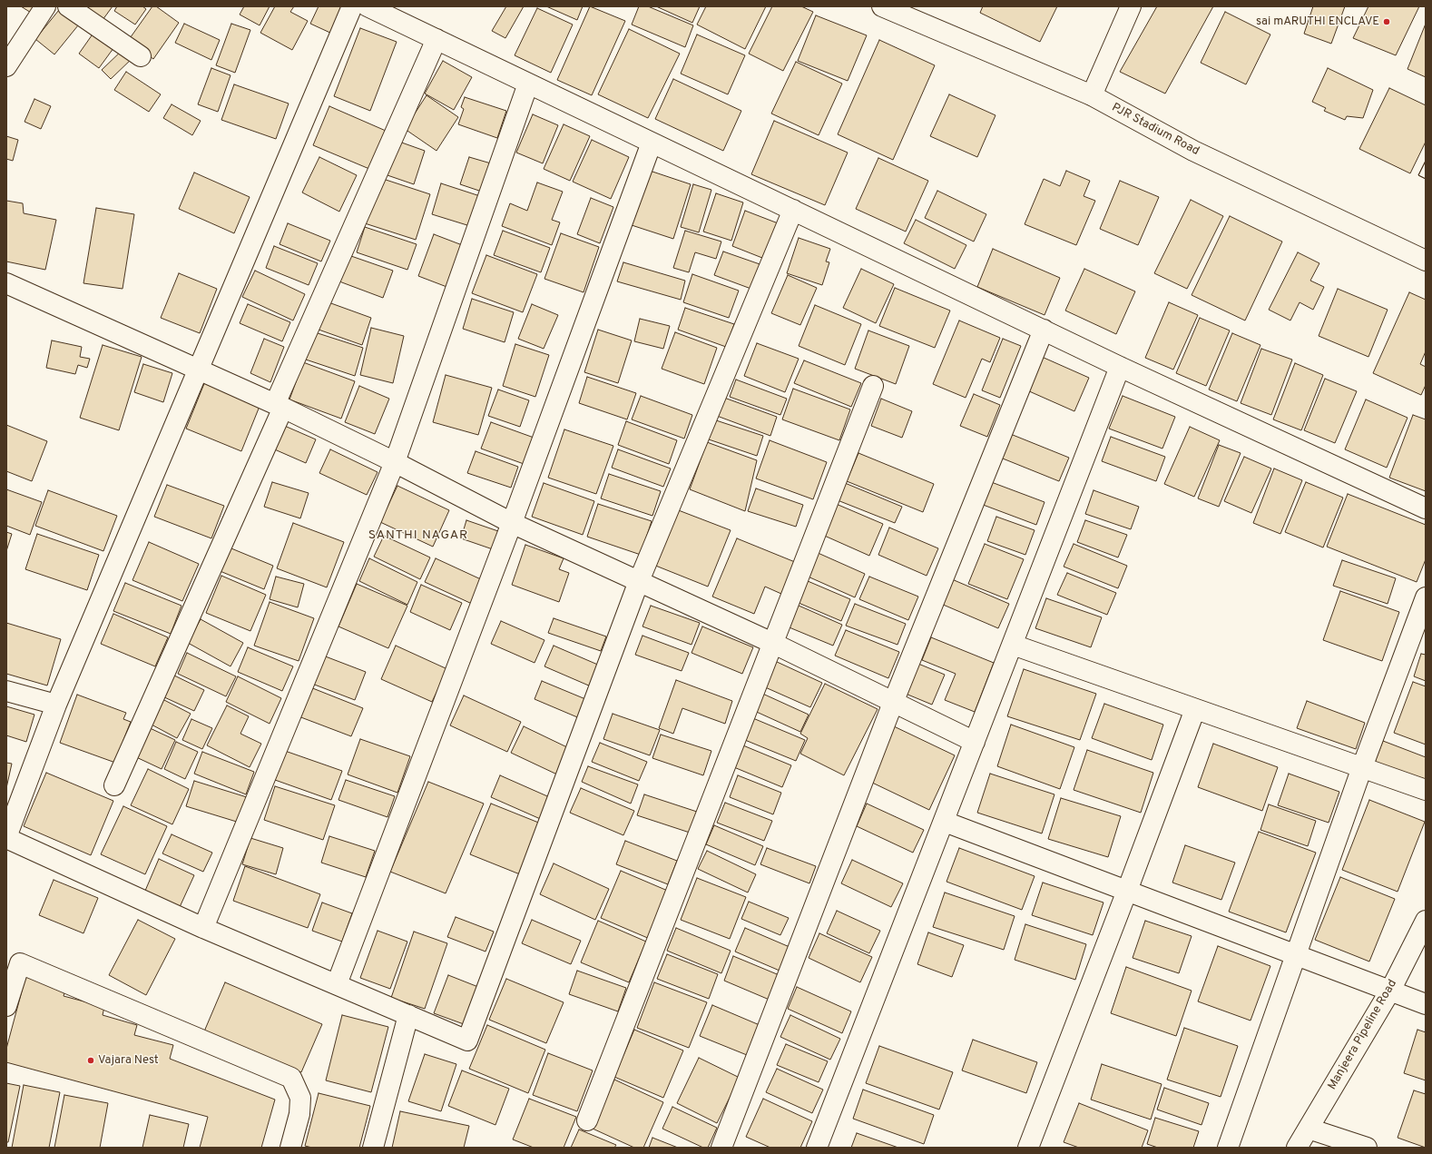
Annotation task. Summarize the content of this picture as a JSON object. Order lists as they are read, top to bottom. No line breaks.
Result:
{"streets":{"street":["PJR Stadium Road","Manjeera Pipeline Road"]},"districts":["SANTHI NAGAR"],"places":["sai mARUTHI ENCLAVE","Vajara Nest"]}
